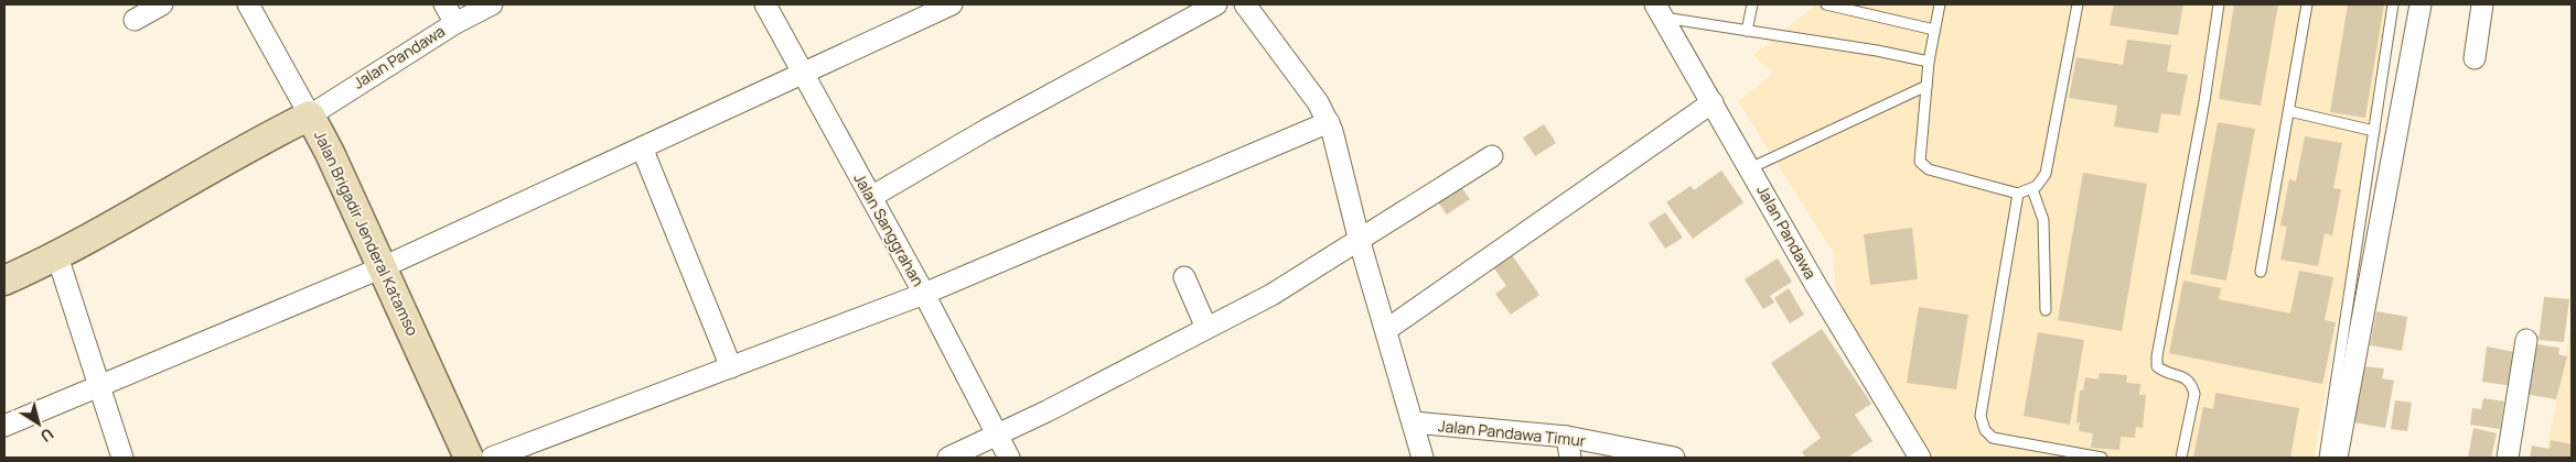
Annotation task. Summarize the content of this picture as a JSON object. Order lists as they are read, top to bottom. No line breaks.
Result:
{"streets":{"main road":["Jalan Brigadir Jenderal Katamso"],"street":["Jalan Pandawa","Jalan Sanggrahan","Jalan Pandawa Timur"]},"crossings":[["Jalan Pandawa","Jalan Brigadir Jenderal Katamso"]],"north":"bottom right"}
